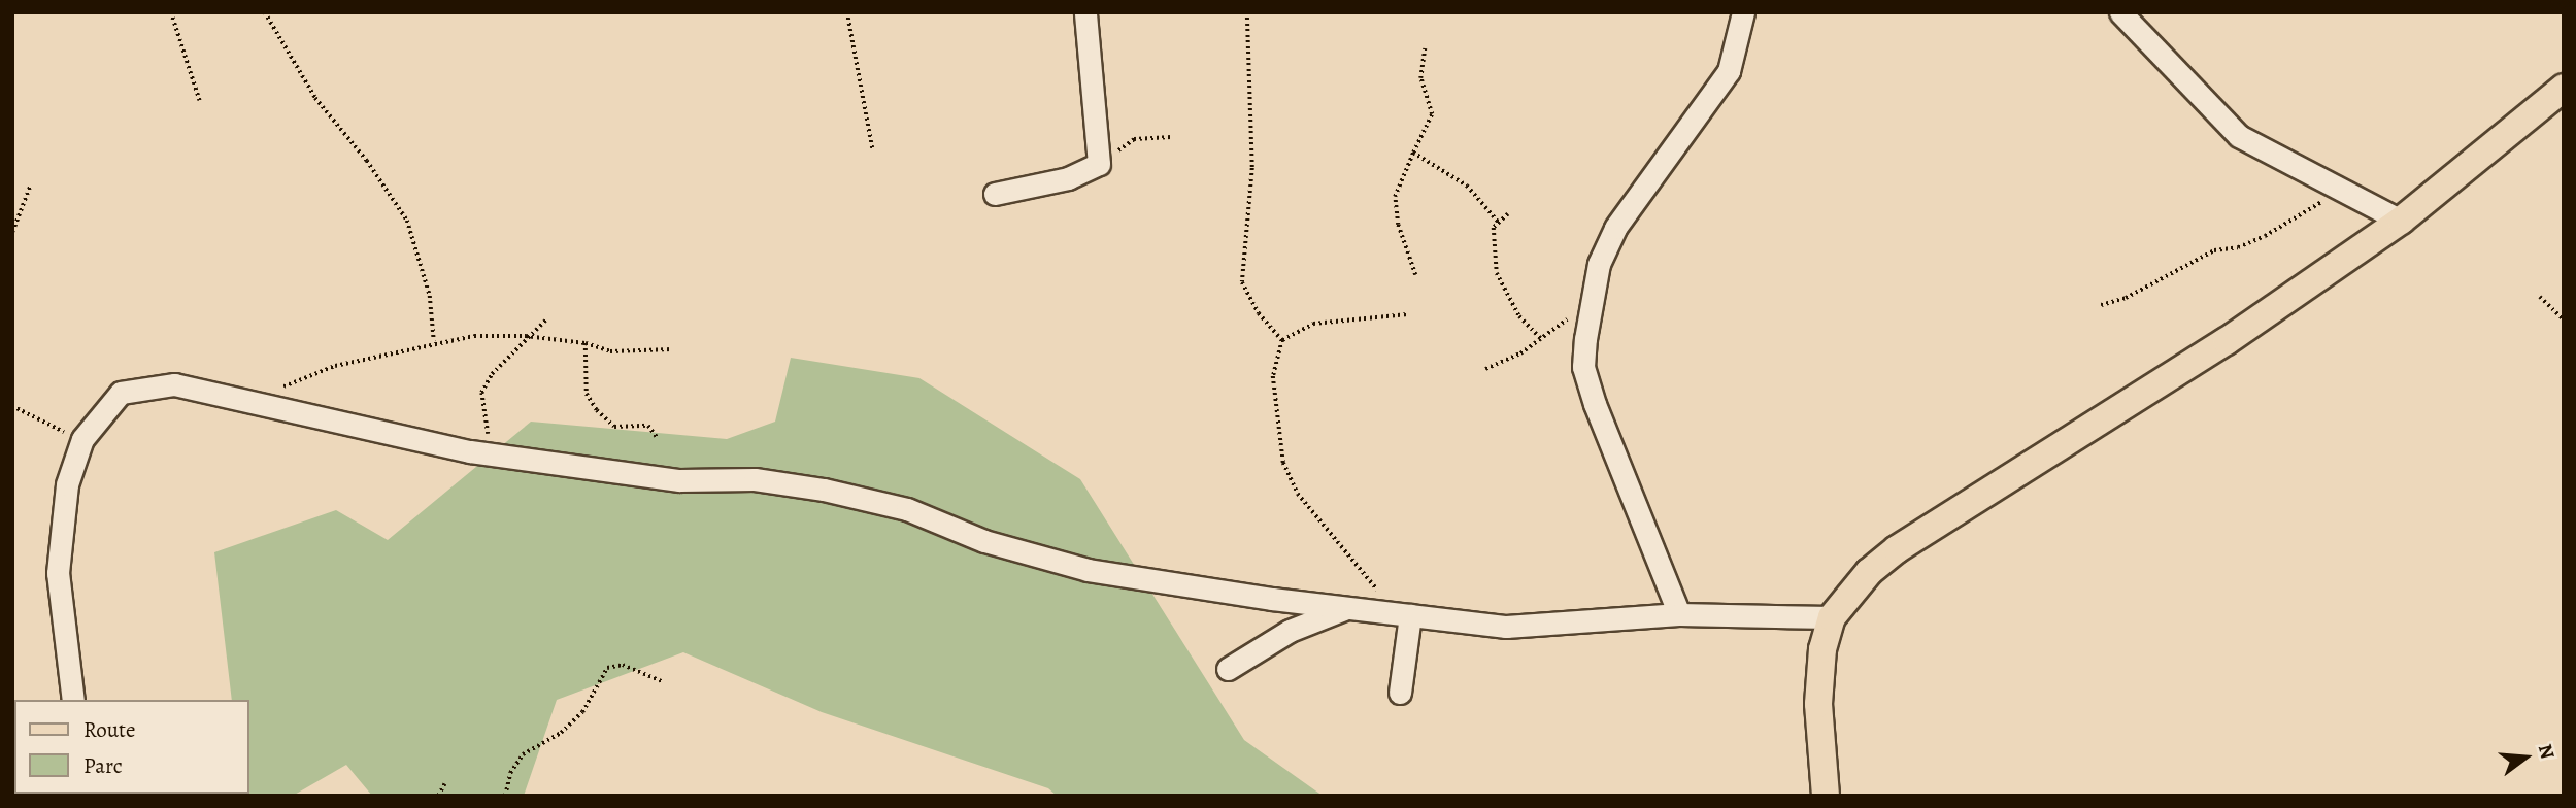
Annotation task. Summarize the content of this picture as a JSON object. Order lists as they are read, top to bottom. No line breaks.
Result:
{"legend":["Route","Parc"],"north":"right"}
